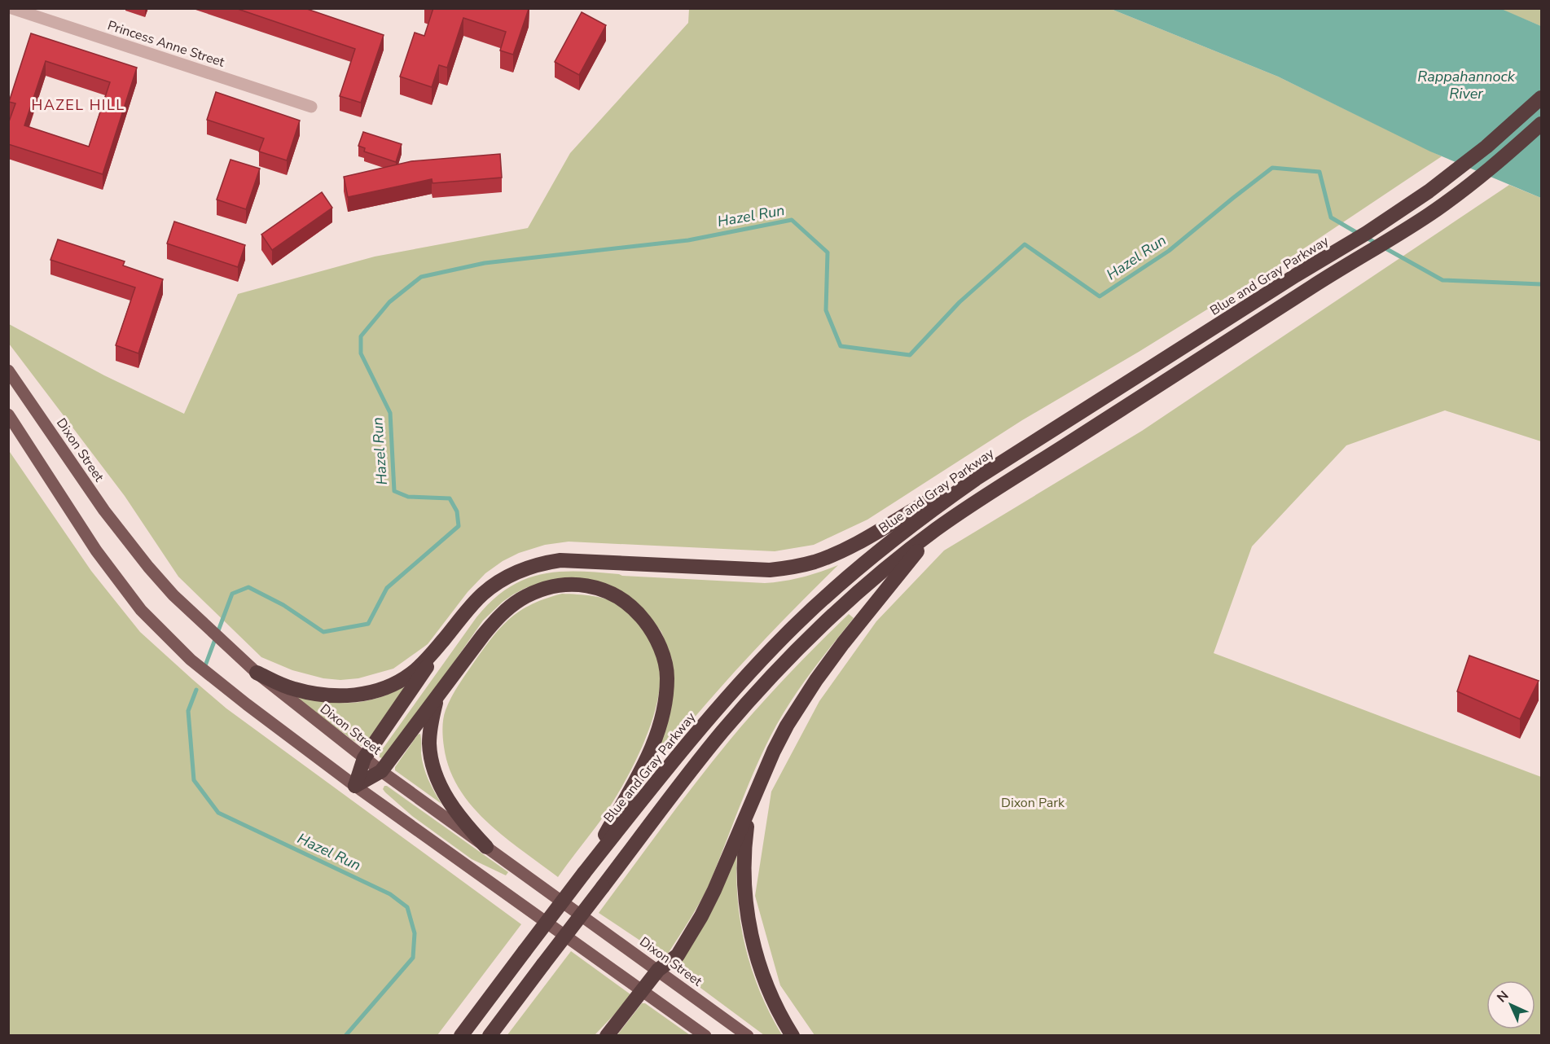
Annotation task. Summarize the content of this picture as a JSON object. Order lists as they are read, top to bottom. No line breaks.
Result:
{"streets":{"highway":["Blue and Gray Parkway"],"main road":["Dixon Street"],"street":["Princess Anne Street"]},"districts":["HAZEL HILL"],"water":["Rappahannock River","Hazel Run"],"parks":["Dixon Park"],"north":"top left"}
